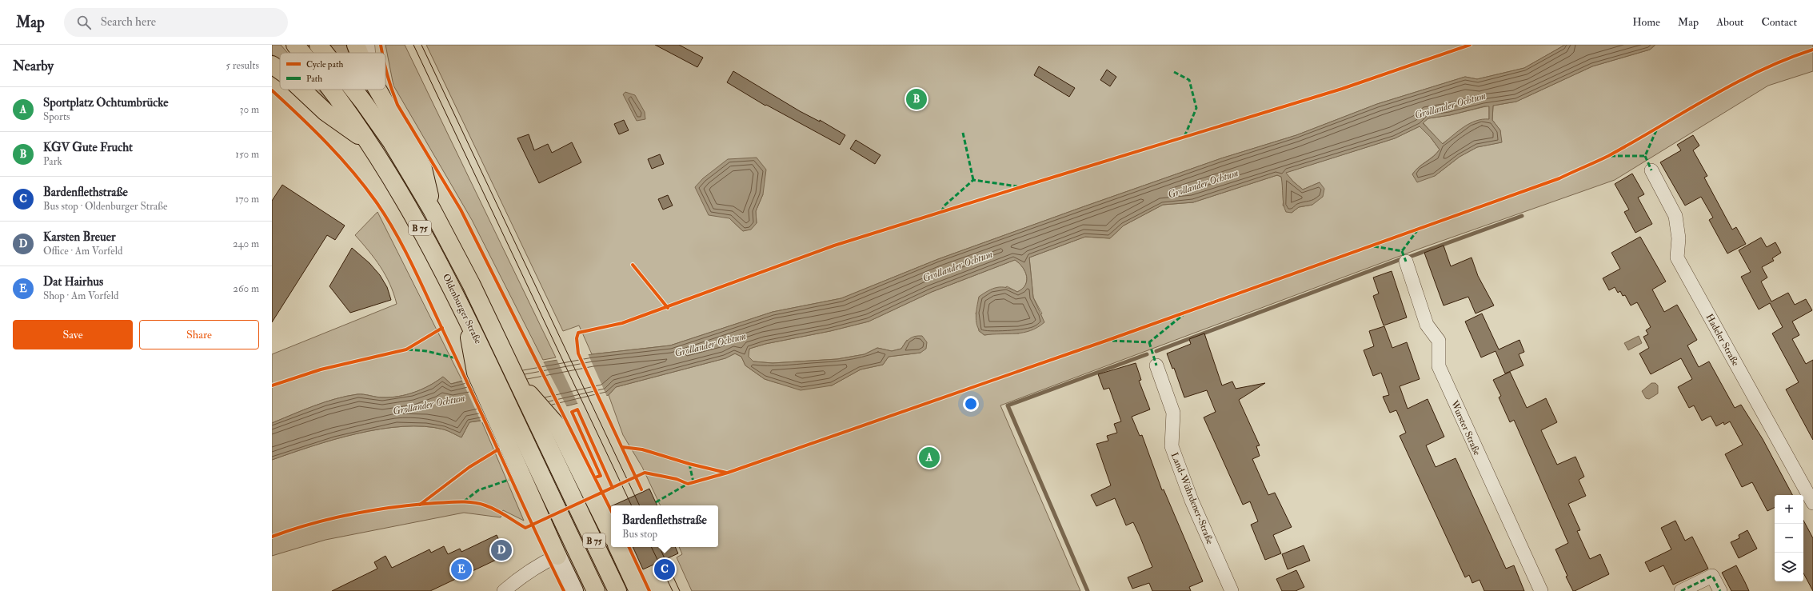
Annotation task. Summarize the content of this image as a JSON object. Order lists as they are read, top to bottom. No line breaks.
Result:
{"streets":{"highway":["B 75","Oldenburger Straße"],"street":["Hadeler Straße","Wurster Straße","Land-Wührdener-Straße"]},"water":["Grollander Ochtum"],"legend":["Cycle path","Path"],"page":{"header":"Map","search":"Search here","nav":["Home","Map","About","Contact"],"heading":["Nearby","5 results"],"list":[{"mark":"A","name":"Sportplatz Ochtumbrücke","note":"Sports","value":"30 m"},{"mark":"B","name":"KGV Gute Frucht","note":"Park","value":"150 m"},{"mark":"C","name":"Bardenflethstraße","note":"Bus stop · Oldenburger Straße","value":"170 m"},{"mark":"D","name":"Karsten Breuer","note":"Office · Am Vorfeld","value":"240 m"},{"mark":"E","name":"Dat Hairhus","note":"Shop · Am Vorfeld","value":"260 m"}],"pins":["B","A","D","C","E"],"buttons":["Save","Share"],"map_buttons":["+","−"],"popup":["Bardenflethstraße","Bus stop"]}}
